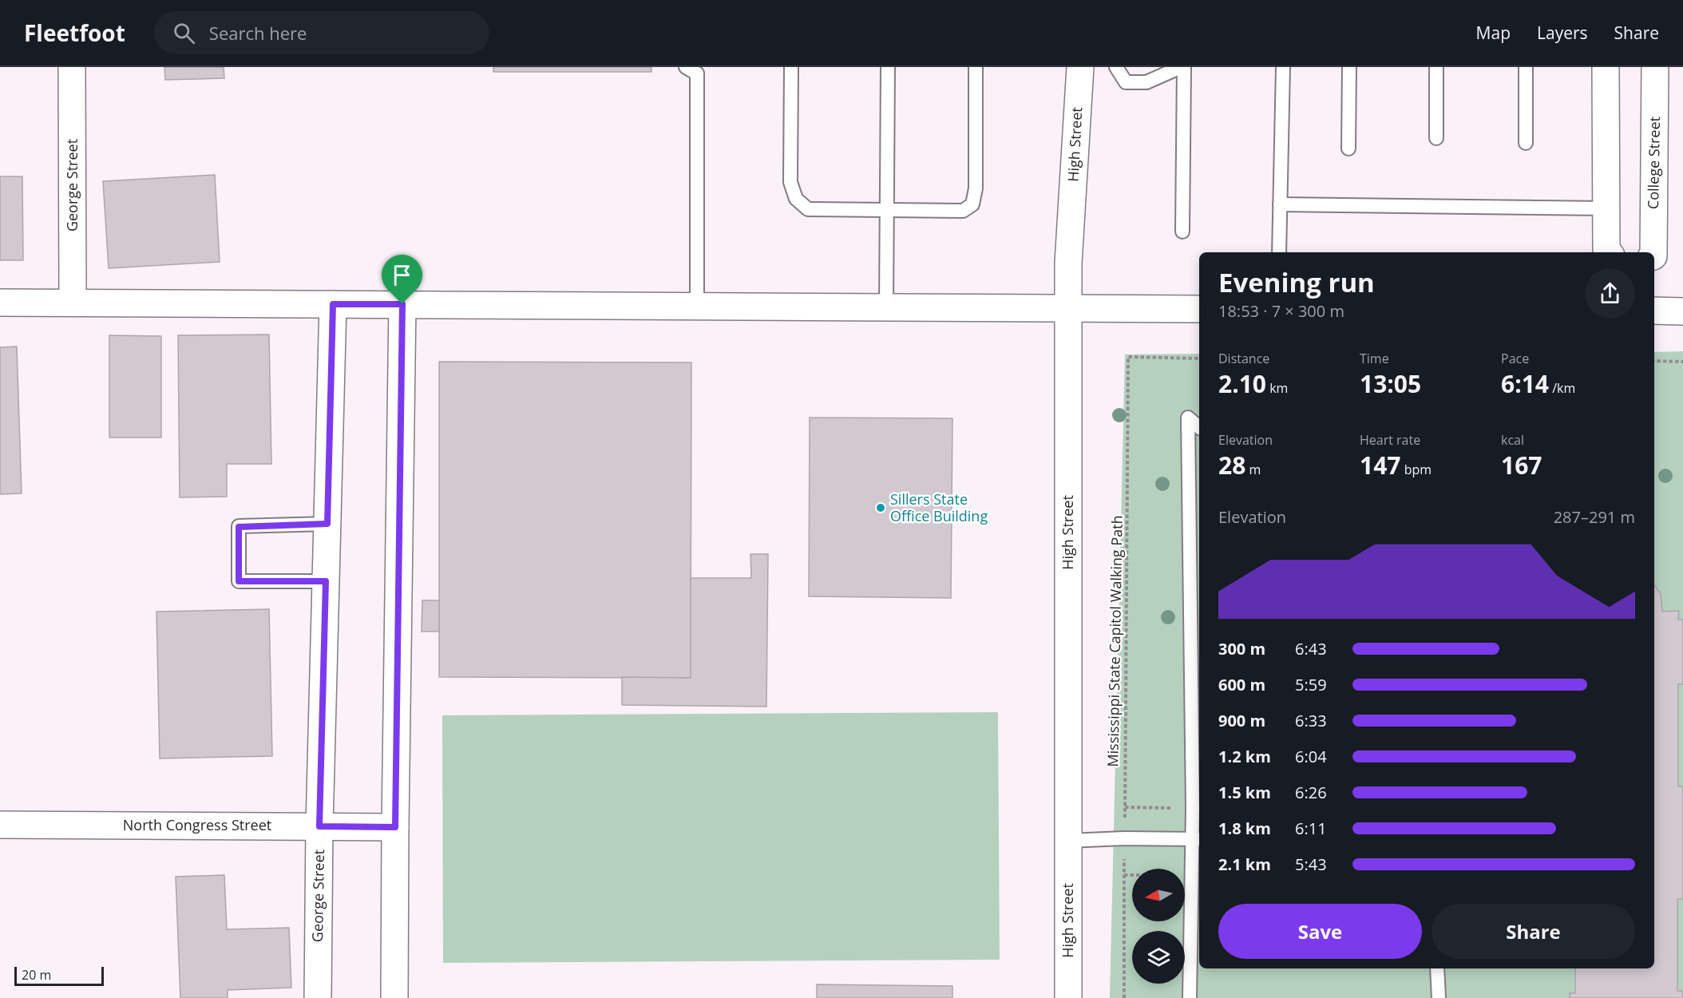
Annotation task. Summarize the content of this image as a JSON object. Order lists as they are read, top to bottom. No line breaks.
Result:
{"streets":{"street":["High Street","College Street","George Street","North Congress Street"],"path":["Mississippi State Capitol Walking Path"]},"crossings":[["George Street","North Congress Street"]],"places":["Sillers State Office Building"],"scale_bar":"20 m","north":"left","page":{"header":"Fleetfoot","search":"Search here","nav":["Map","Layers","Share"],"heading":["Evening run","18:53 · 7 × 300 m"],"stats":[["Distance","2.10 km"],["Time","13:05"],["Pace","6:14 /km"],["Elevation","28 m"],["Heart rate","147 bpm"],["kcal","167"]],"chart":["Elevation","287–291 m"],"list":[{"name":"300 m","note":"6:43"},{"name":"600 m","note":"5:59"},{"name":"900 m","note":"6:33"},{"name":"1.2 km","note":"6:04"},{"name":"1.5 km","note":"6:26"},{"name":"1.8 km","note":"6:11"},{"name":"2.1 km","note":"5:43"}],"buttons":["Save","Share"],"scale":"20 m"}}
